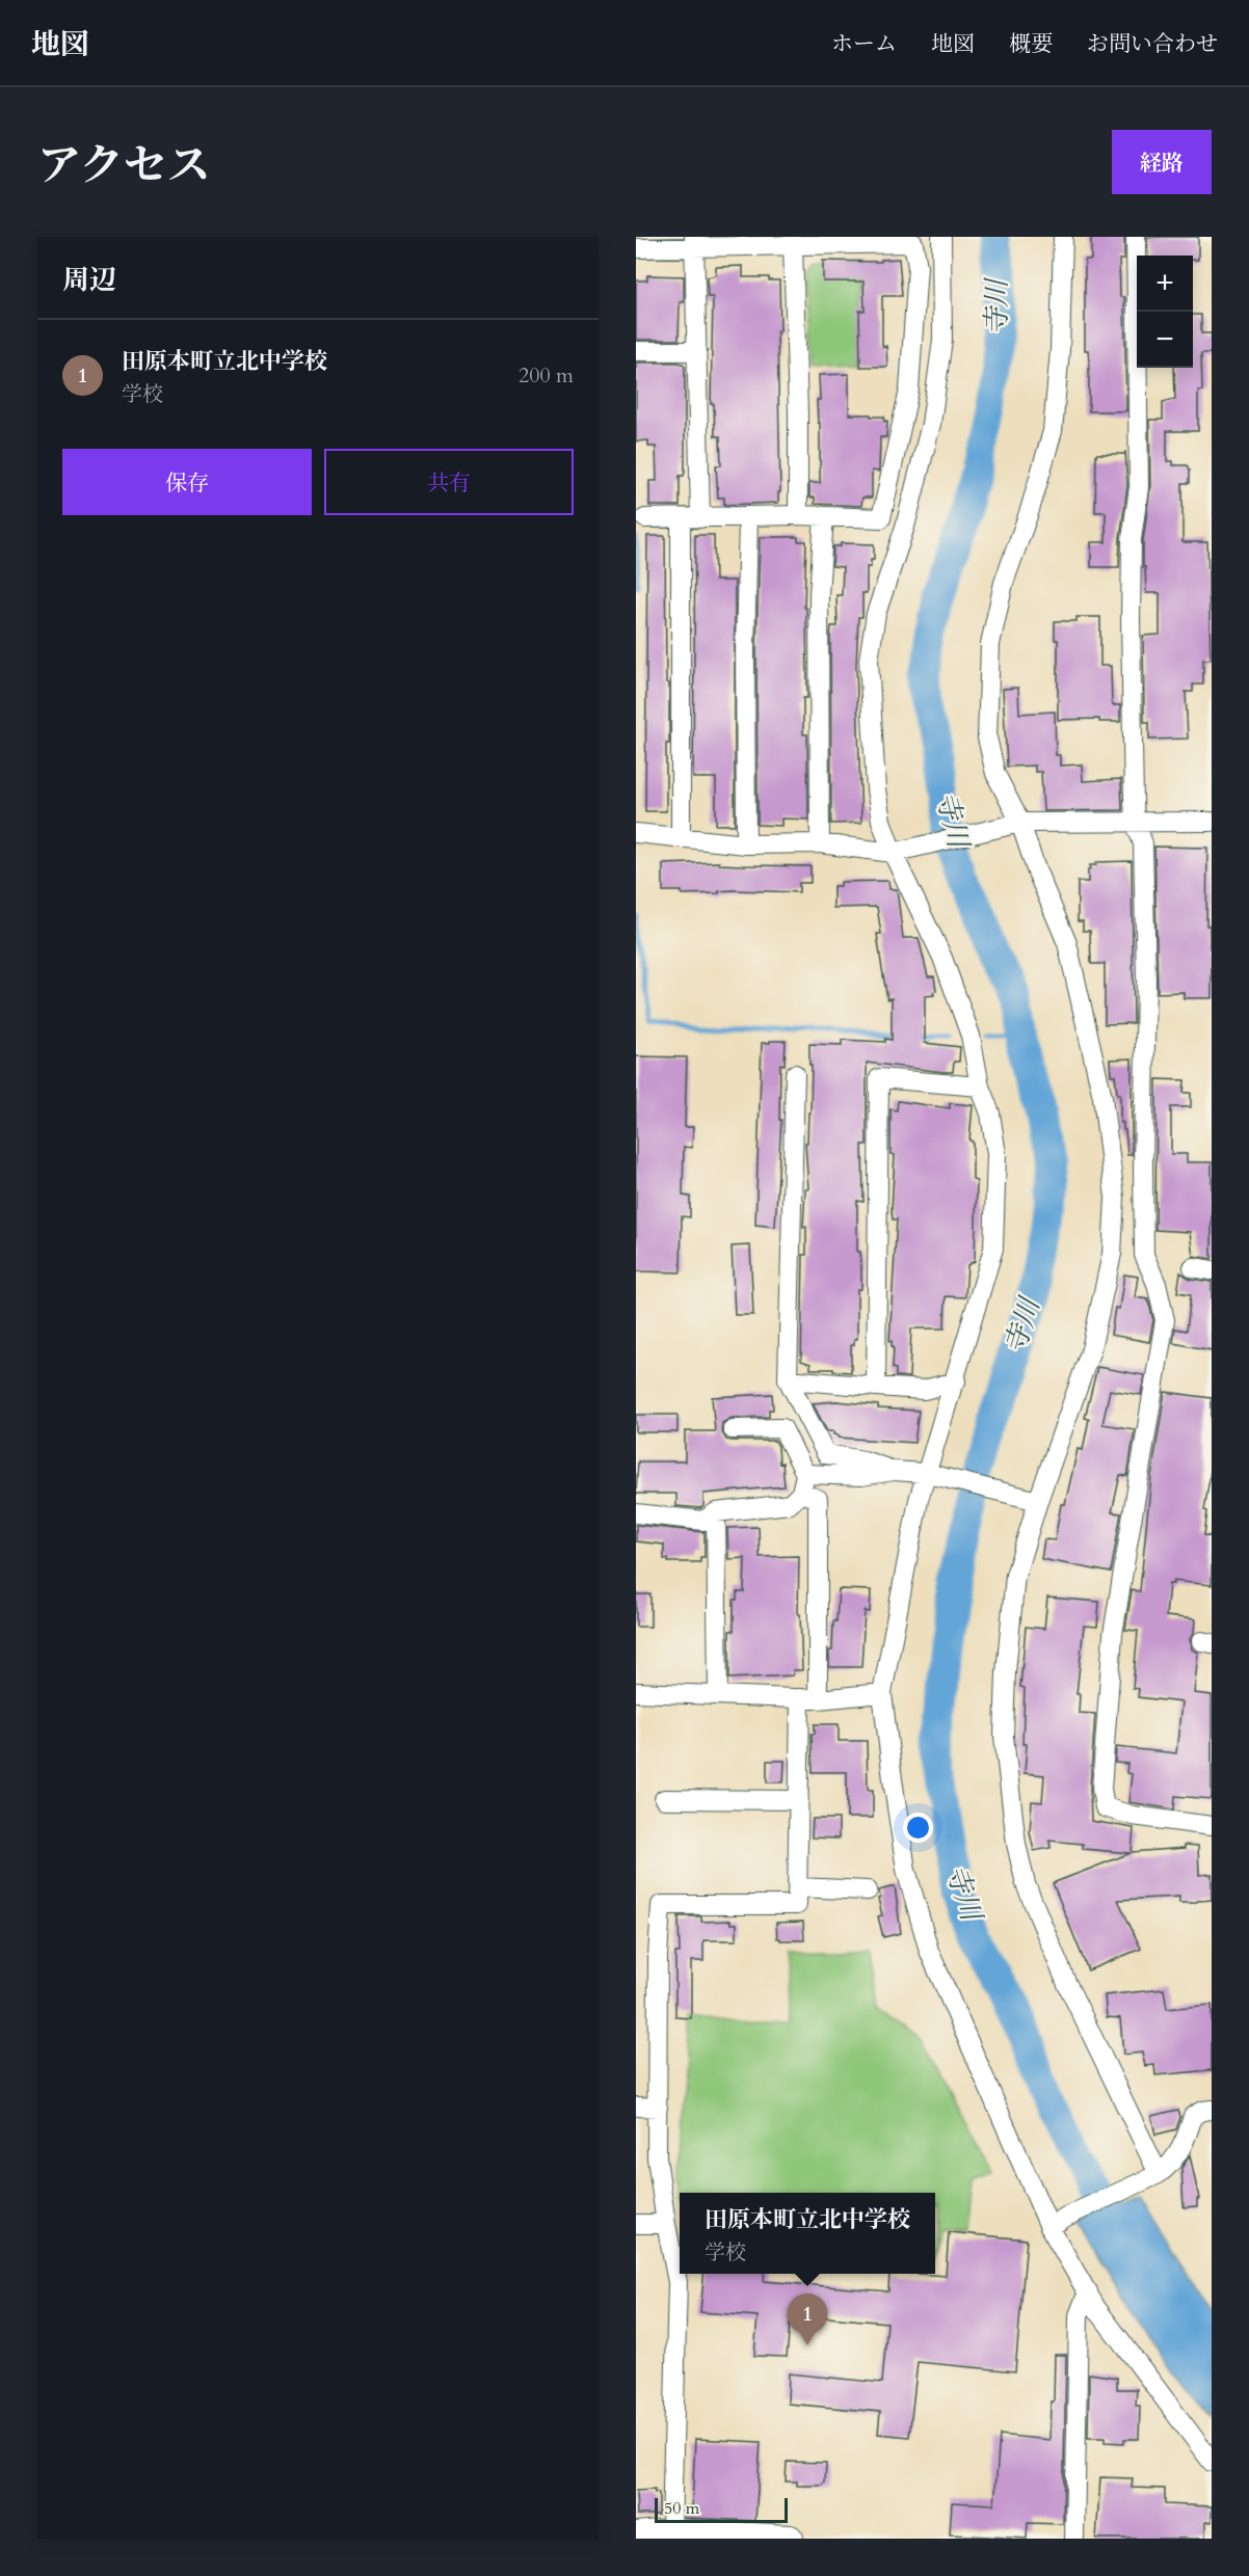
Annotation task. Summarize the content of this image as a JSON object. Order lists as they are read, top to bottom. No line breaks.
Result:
{"water":["寺川"],"scale_bar":"50 m","page":{"header":"地図","nav":["ホーム","地図","概要","お問い合わせ"],"title":"アクセス","buttons":["経路",["保存","共有"]],"heading":"周辺","map_buttons":["+","−"],"list":[{"mark":"1","name":"田原本町立北中学校","note":"学校","value":"200 m"}],"popup":["田原本町立北中学校","学校"],"pins":"1","scale":"50 m"}}
